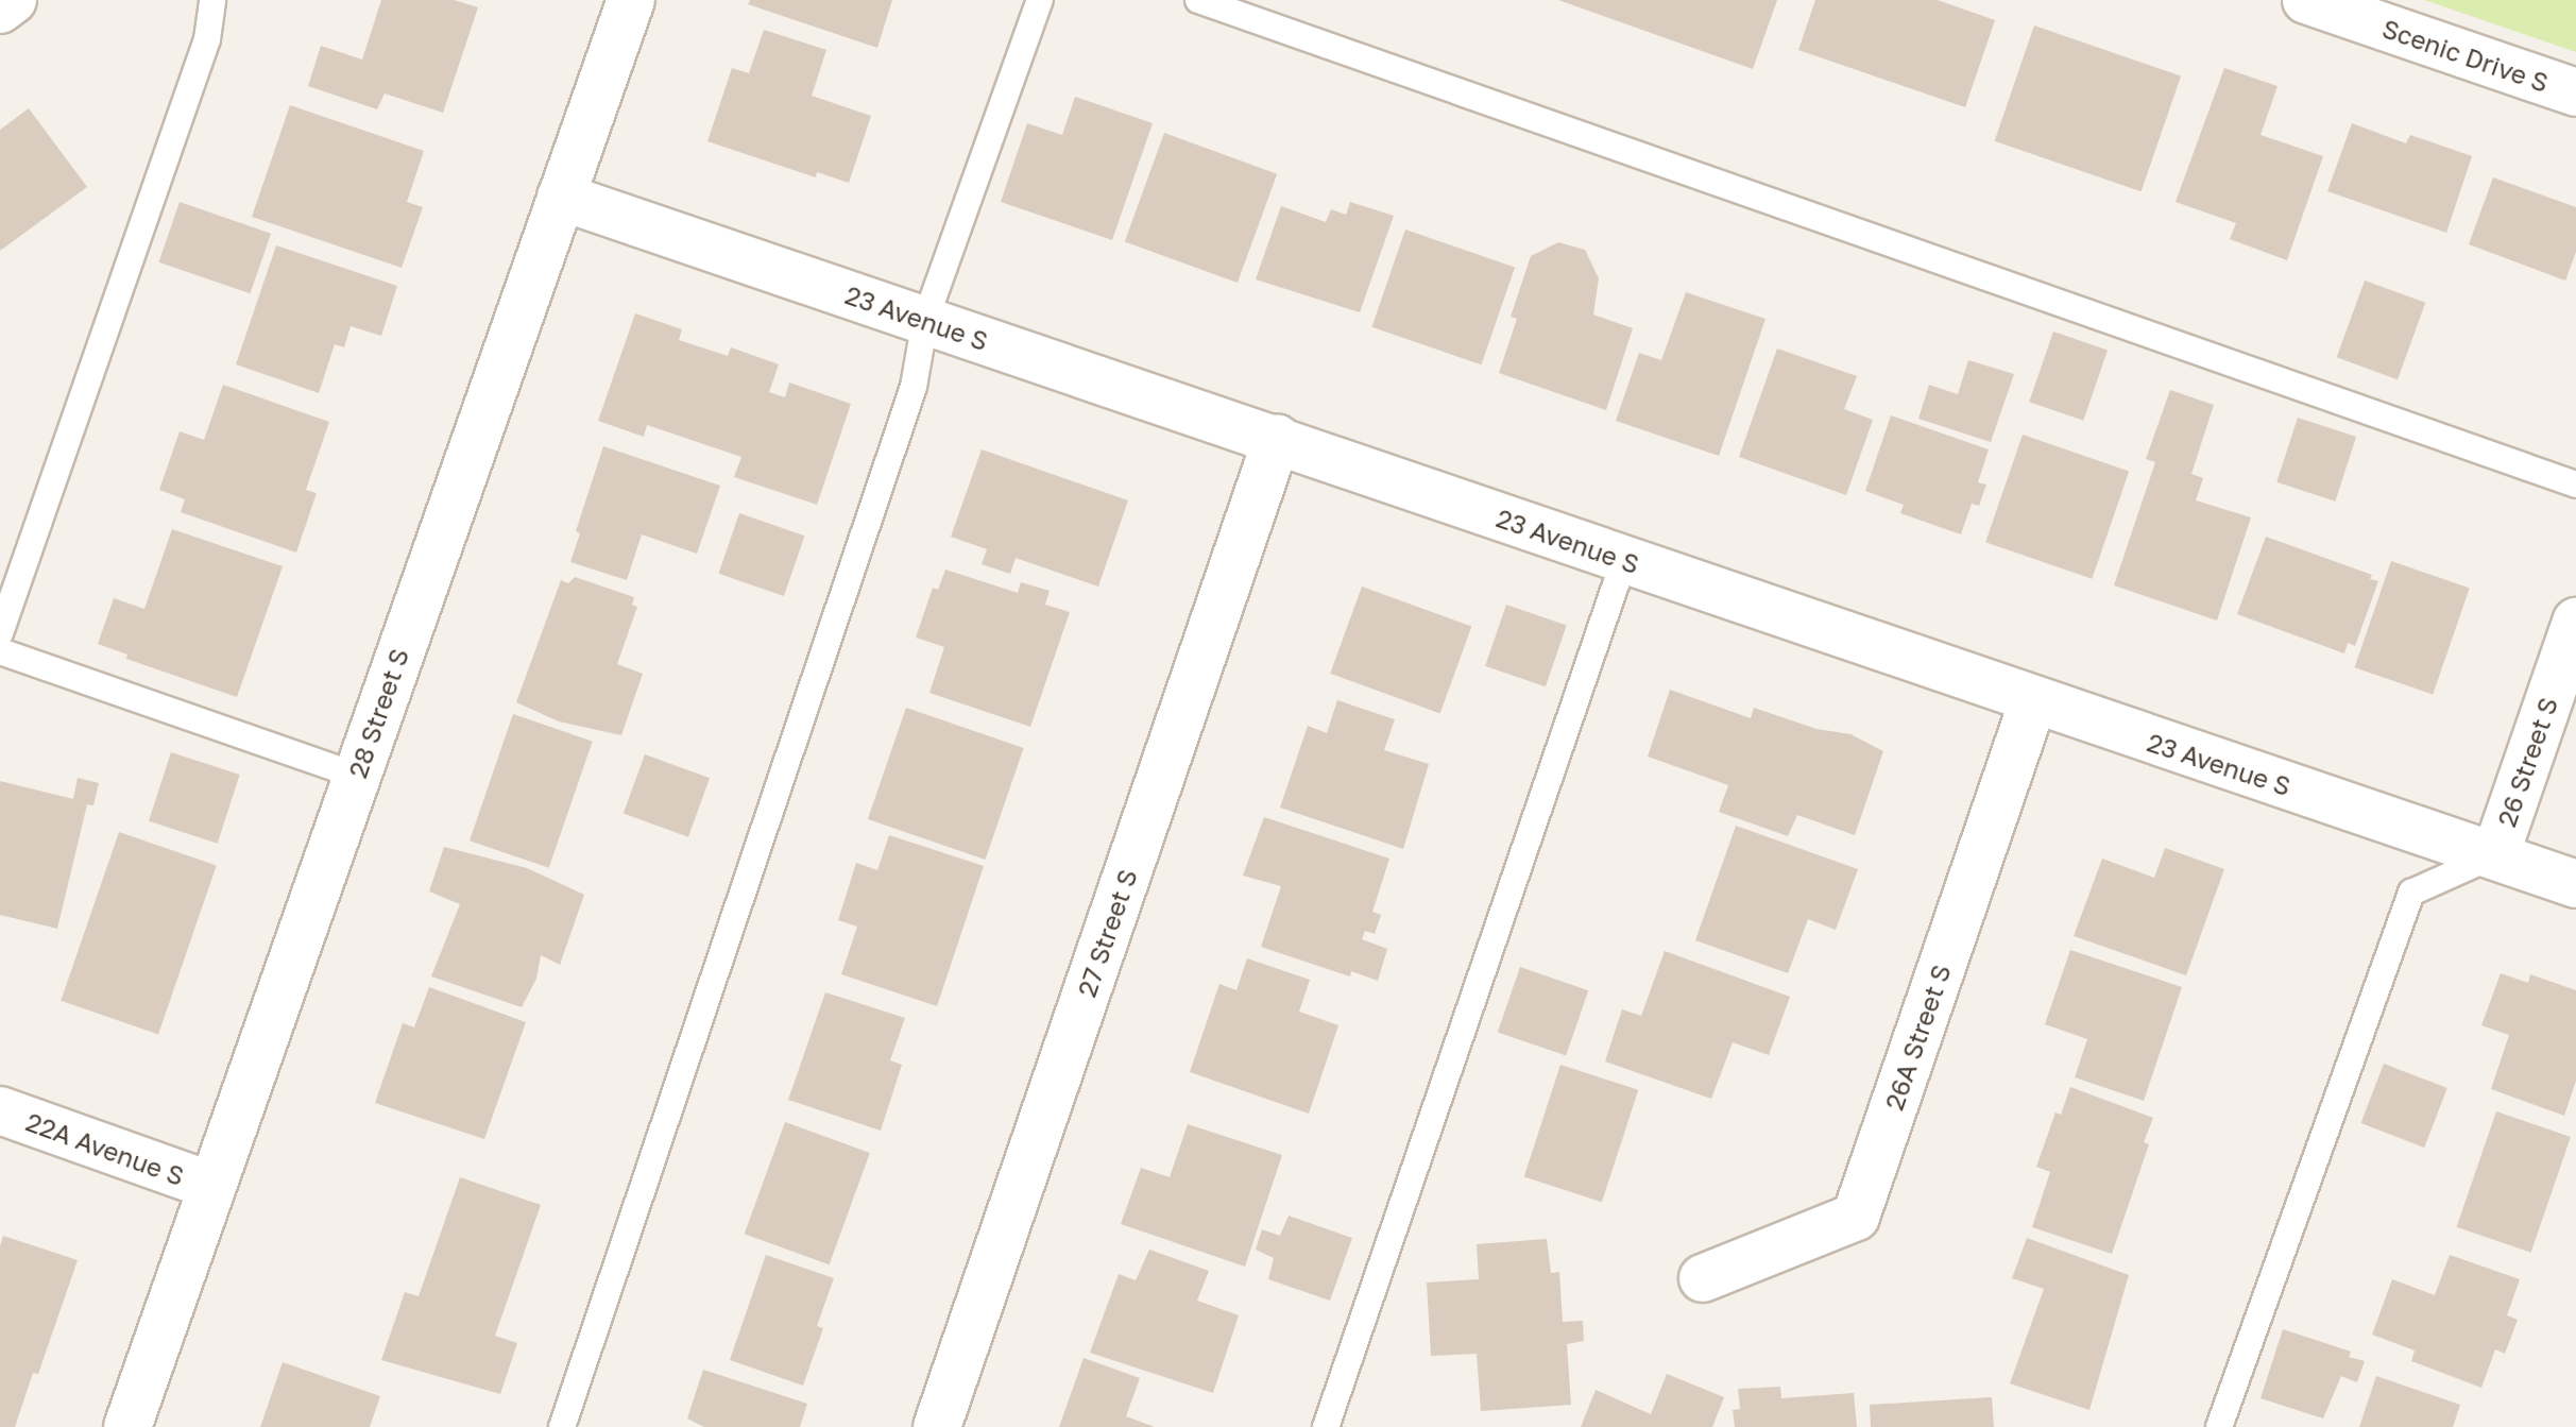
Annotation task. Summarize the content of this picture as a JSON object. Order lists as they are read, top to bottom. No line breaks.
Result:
{"streets":{"street":["Scenic Drive S","23 Avenue S","28 Street S","26 Street S","27 Street S","26A Street S","22A Avenue S"]},"crossings":[["23 Avenue S","28 Street S"],["23 Avenue S","26 Street S"],["23 Avenue S","27 Street S"],["23 Avenue S","26A Street S"],["28 Street S","22A Avenue S"]]}
